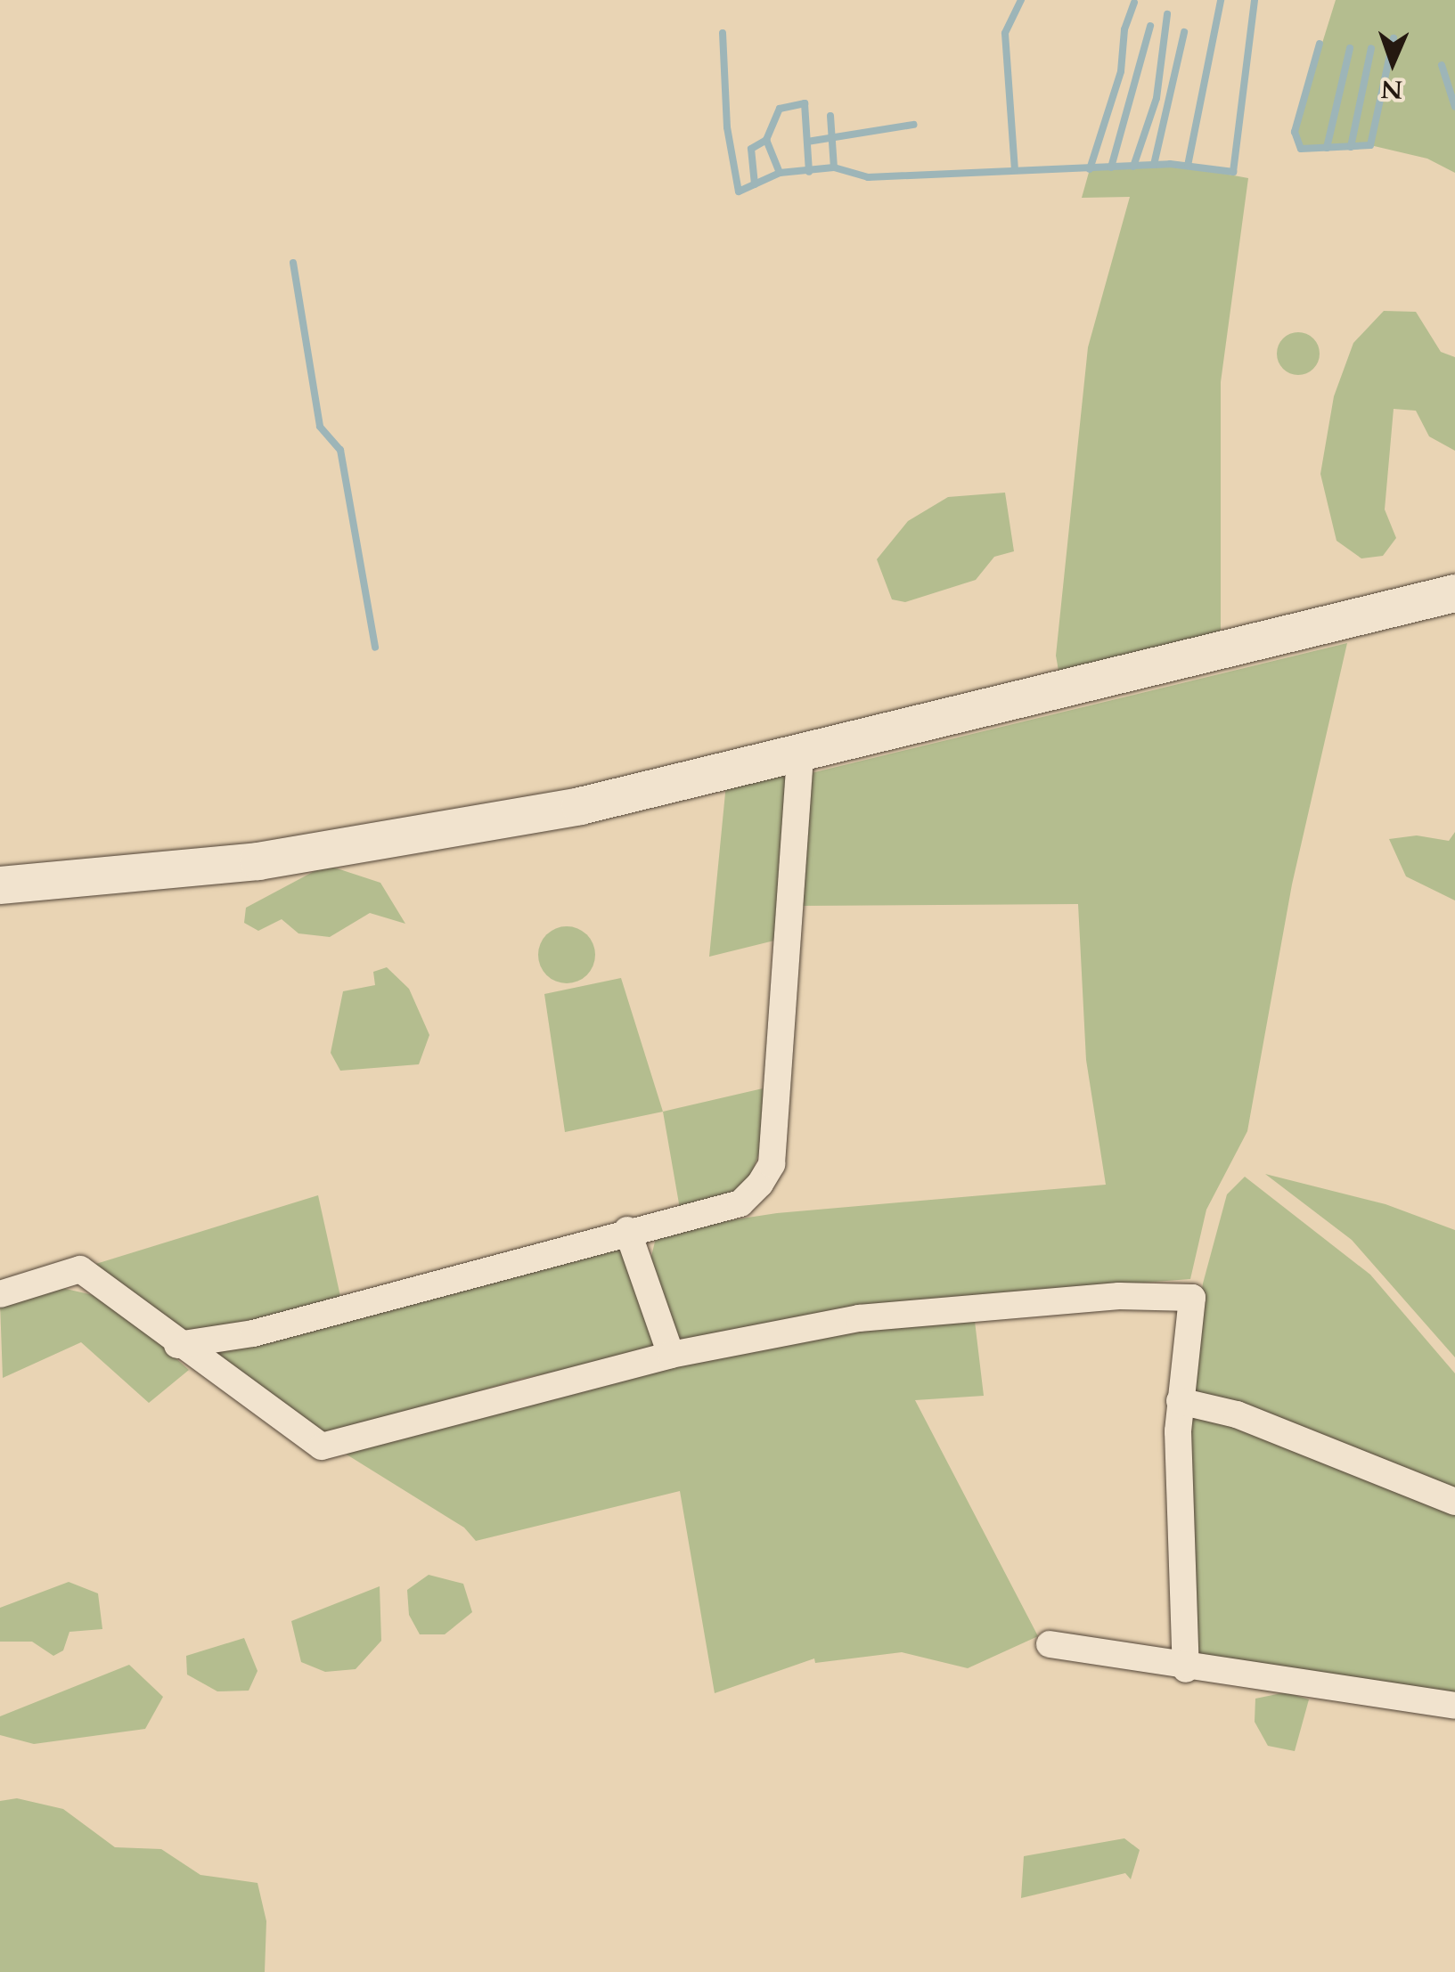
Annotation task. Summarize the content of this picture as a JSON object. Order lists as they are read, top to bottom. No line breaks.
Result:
{"north":"bottom"}
